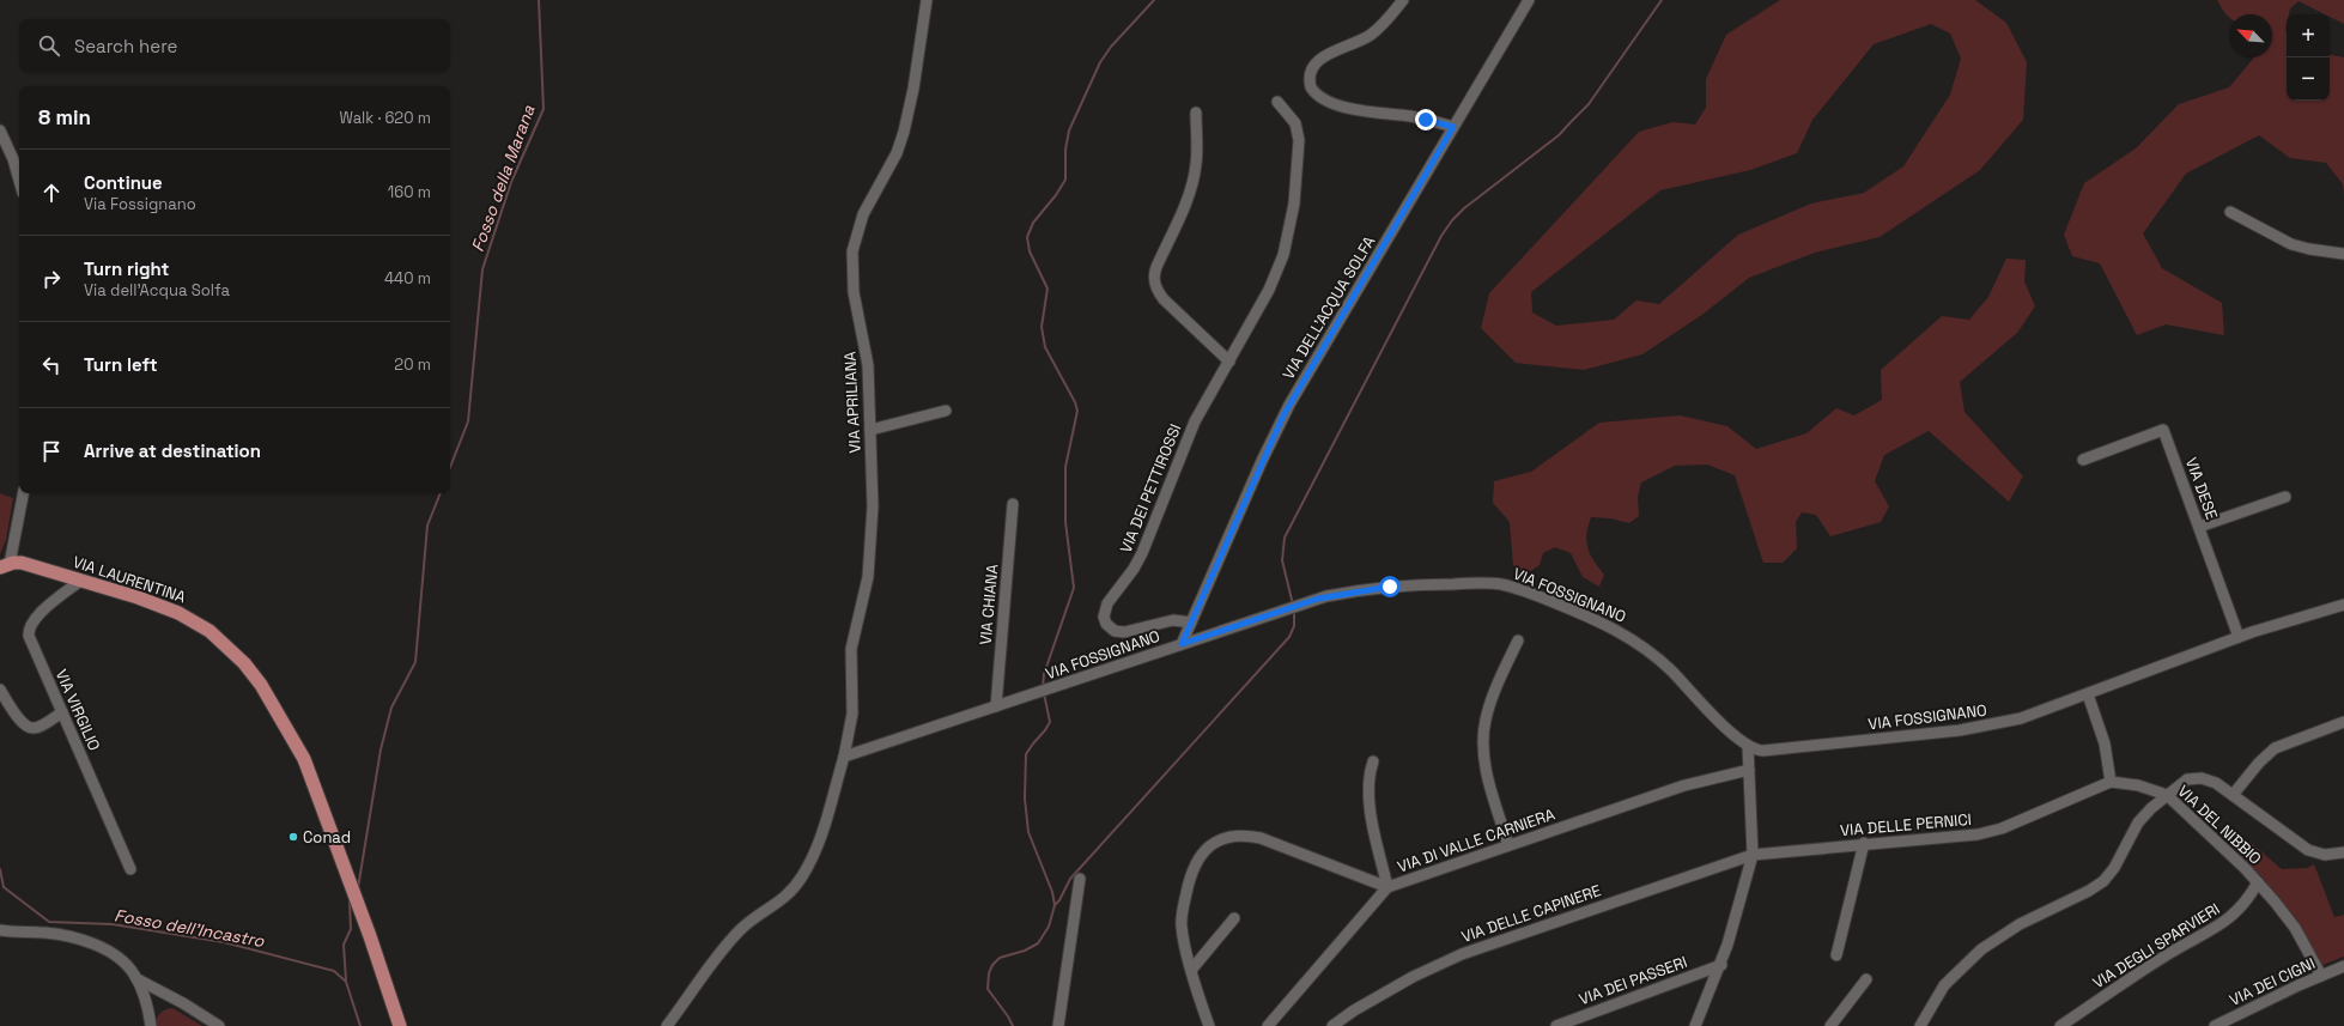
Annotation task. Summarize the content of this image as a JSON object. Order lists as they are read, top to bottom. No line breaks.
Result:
{"streets":{"main road":["VIA LAURENTINA"],"street":["VIA DELL'ACQUA SOLFA","VIA APRILIANA","VIA DEI PETTIROSSI","VIA DESE","VIA FOSSIGNANO","VIA CHIANA","VIA VIRGILIO","VIA DELLE PERNICI","VIA DEL NIBBIO","VIA DI VALLE CARNIERA","VIA DELLE CAPINERE","VIA DEGLI SPARVIERI","VIA DEI PASSERI","VIA DEI CIGNI"]},"crossings":[["VIA DELL'ACQUA SOLFA","VIA DEI PETTIROSSI"],["VIA DELL'ACQUA SOLFA","VIA FOSSIGNANO"],["VIA APRILIANA","VIA FOSSIGNANO"],["VIA DESE","VIA FOSSIGNANO"],["VIA LAURENTINA","VIA VIRGILIO"],["VIA FOSSIGNANO","VIA CHIANA"],["VIA DELLE PERNICI","VIA DEL NIBBIO"],["VIA DELLE PERNICI","VIA DELLE CAPINERE"],["VIA DEL NIBBIO","VIA DEGLI SPARVIERI"],["VIA DEL NIBBIO","VIA DEI CIGNI"]],"water":["Fosso della Marana","Fosso dell'Incastro"],"places":["Conad"],"north":"top left","page":{"map_buttons":["+","−"],"search":"Search here","heading":["8 min","Walk · 620 m"],"list":[["Continue","Via Fossignano","160 m"],["Turn right","Via dell'Acqua Solfa","440 m"],["Turn left","20 m"],"Arrive at destination"]}}
